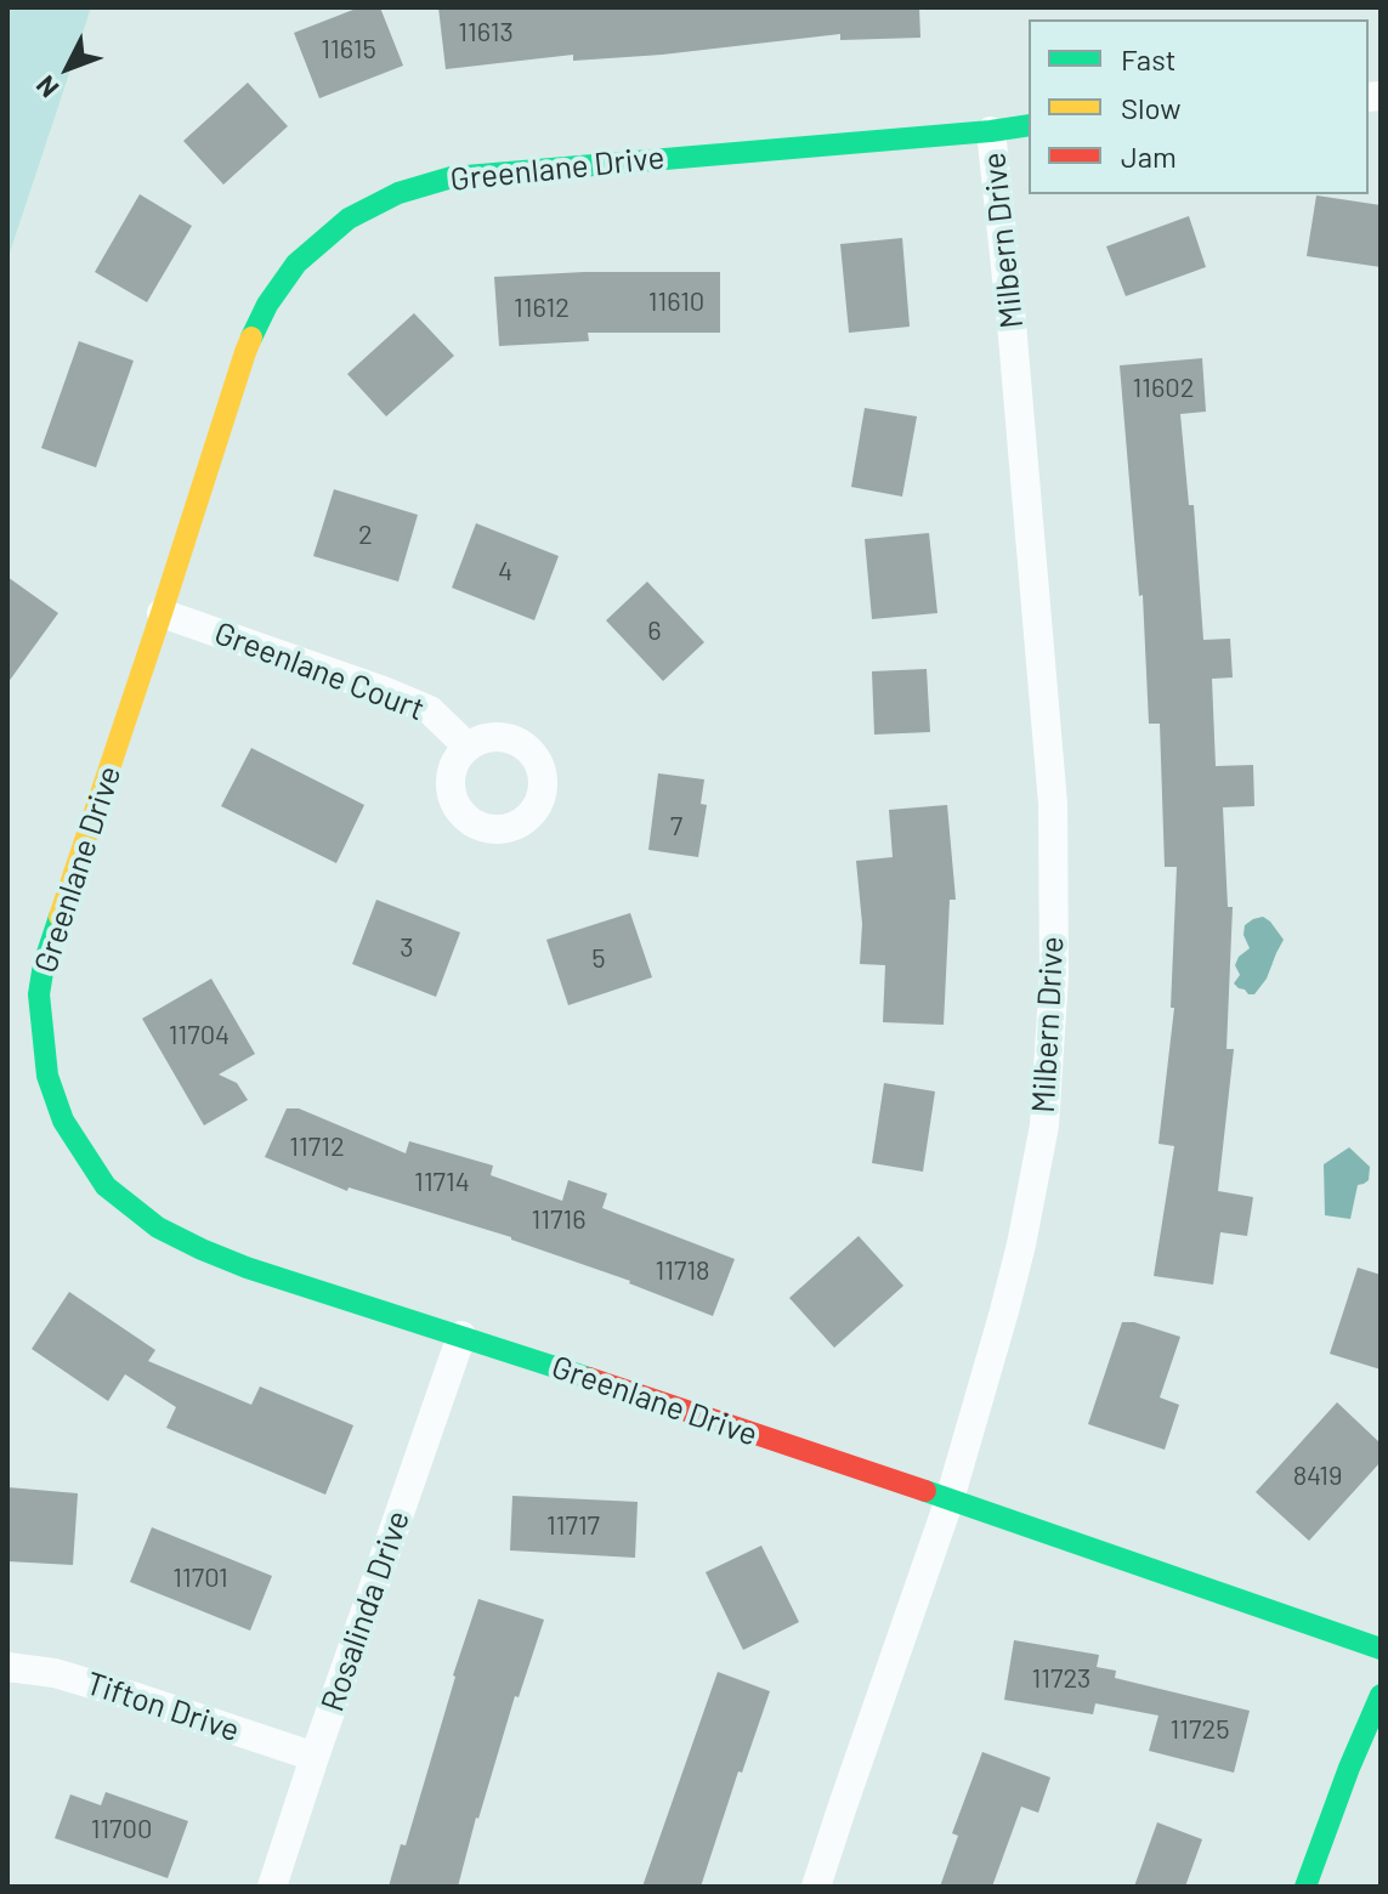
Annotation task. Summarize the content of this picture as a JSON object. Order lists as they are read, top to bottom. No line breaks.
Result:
{"streets":{"street":["Greenlane Drive","Milbern Drive","Greenlane Court","Rosalinda Drive","Tifton Drive"]},"crossings":[["Greenlane Drive","Milbern Drive"],["Greenlane Drive","Greenlane Court"],["Greenlane Drive","Rosalinda Drive"],["Rosalinda Drive","Tifton Drive"]],"house_numbers":["11613","11615","11610","11612","11602","2","4","6","7","3","5","11704","11712","11714","11716","11718","8419","11717","11701","11723","11725","11700"],"legend":["Fast","Slow","Jam"],"north":"bottom left"}
